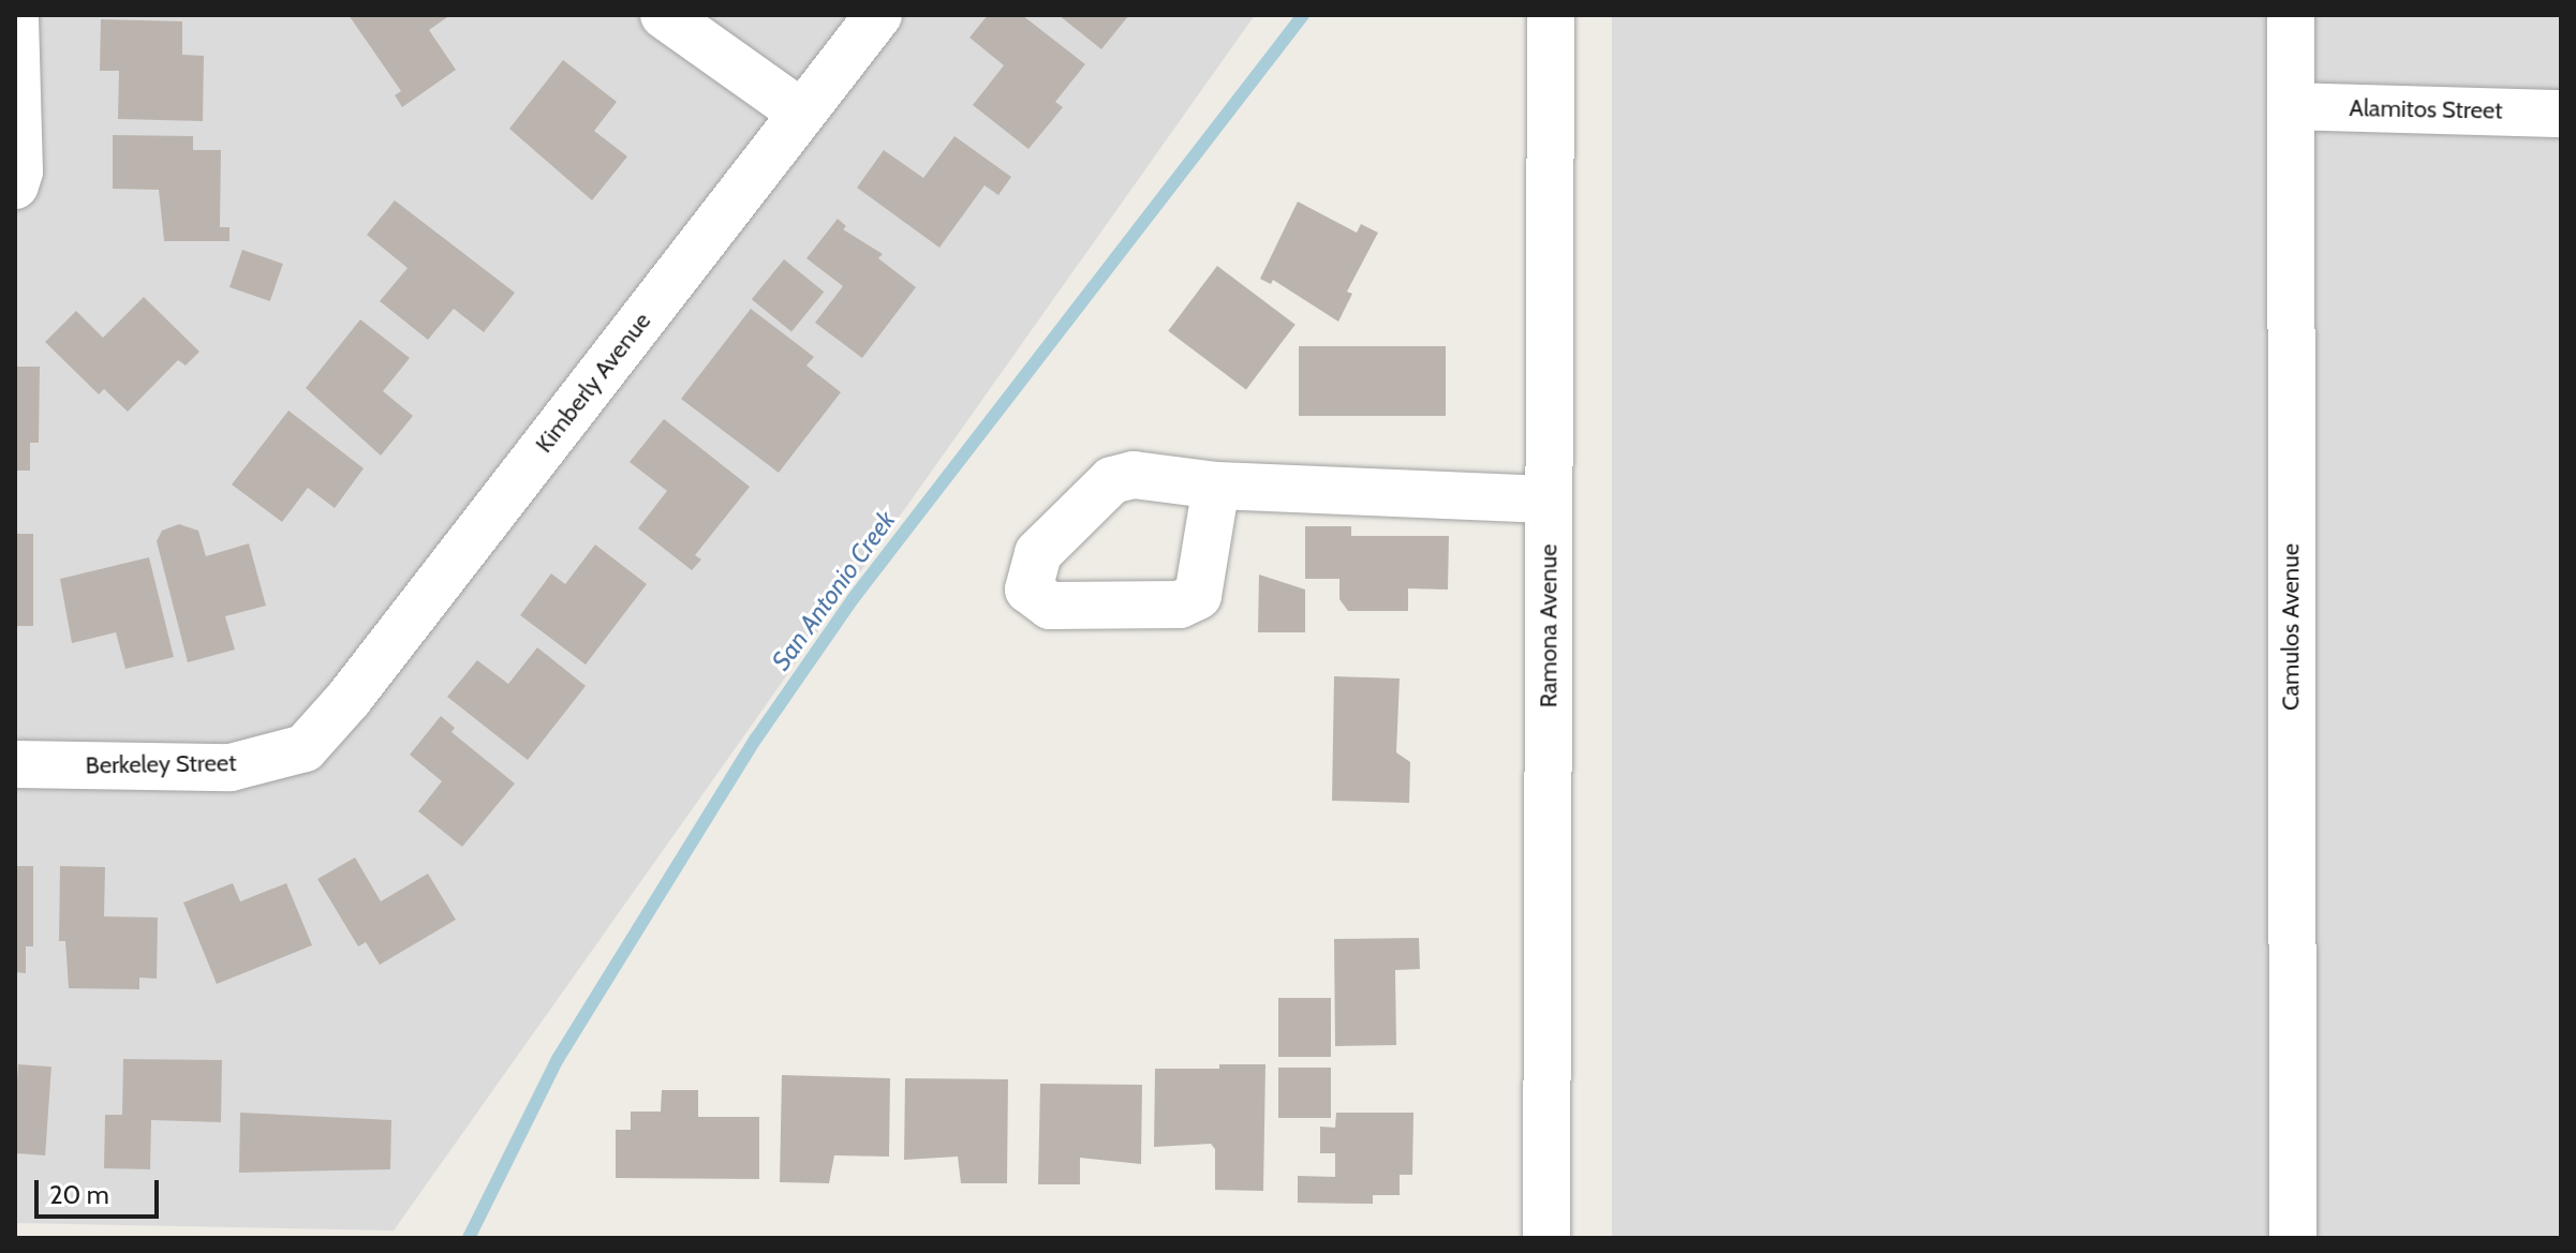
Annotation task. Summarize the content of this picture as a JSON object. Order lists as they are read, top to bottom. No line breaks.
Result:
{"streets":{"street":["Alamitos Street","Kimberly Avenue","Ramona Avenue","Camulos Avenue","Berkeley Street"]},"crossings":[["Alamitos Street","Camulos Avenue"],["Kimberly Avenue","Berkeley Street"]],"water":["San Antonio Creek"],"scale_bar":"20 m"}
